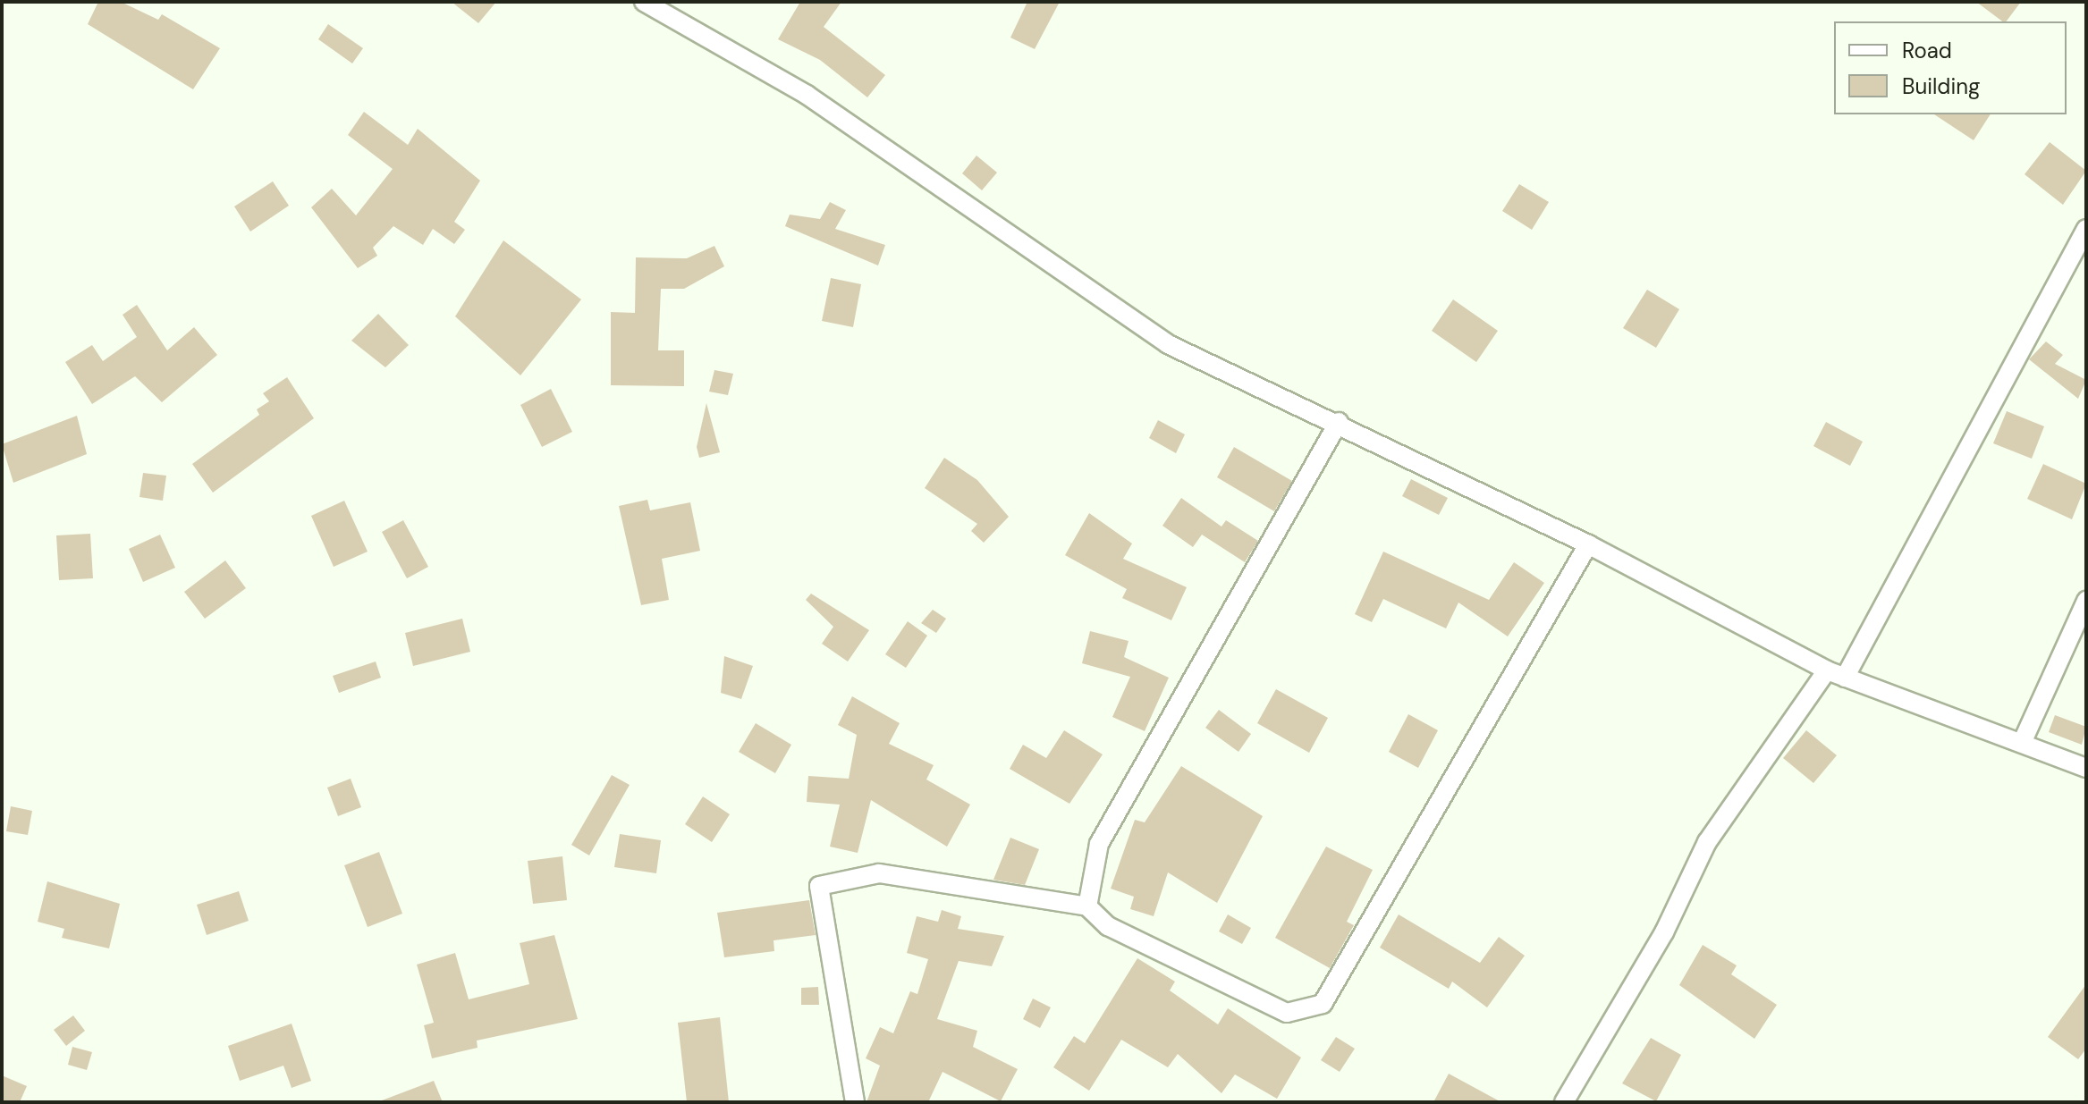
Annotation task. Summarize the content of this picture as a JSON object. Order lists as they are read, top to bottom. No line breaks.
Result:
{"legend":["Road","Building"]}
